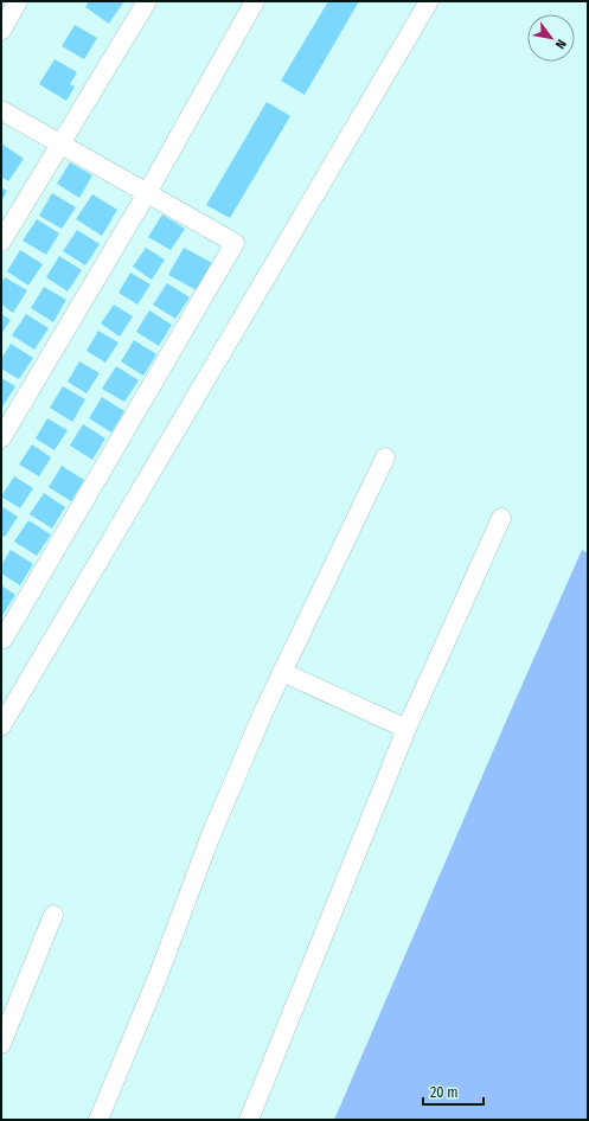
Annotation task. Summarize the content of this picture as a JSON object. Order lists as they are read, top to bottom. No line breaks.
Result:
{"scale_bar":"20 m","north":"bottom right"}
